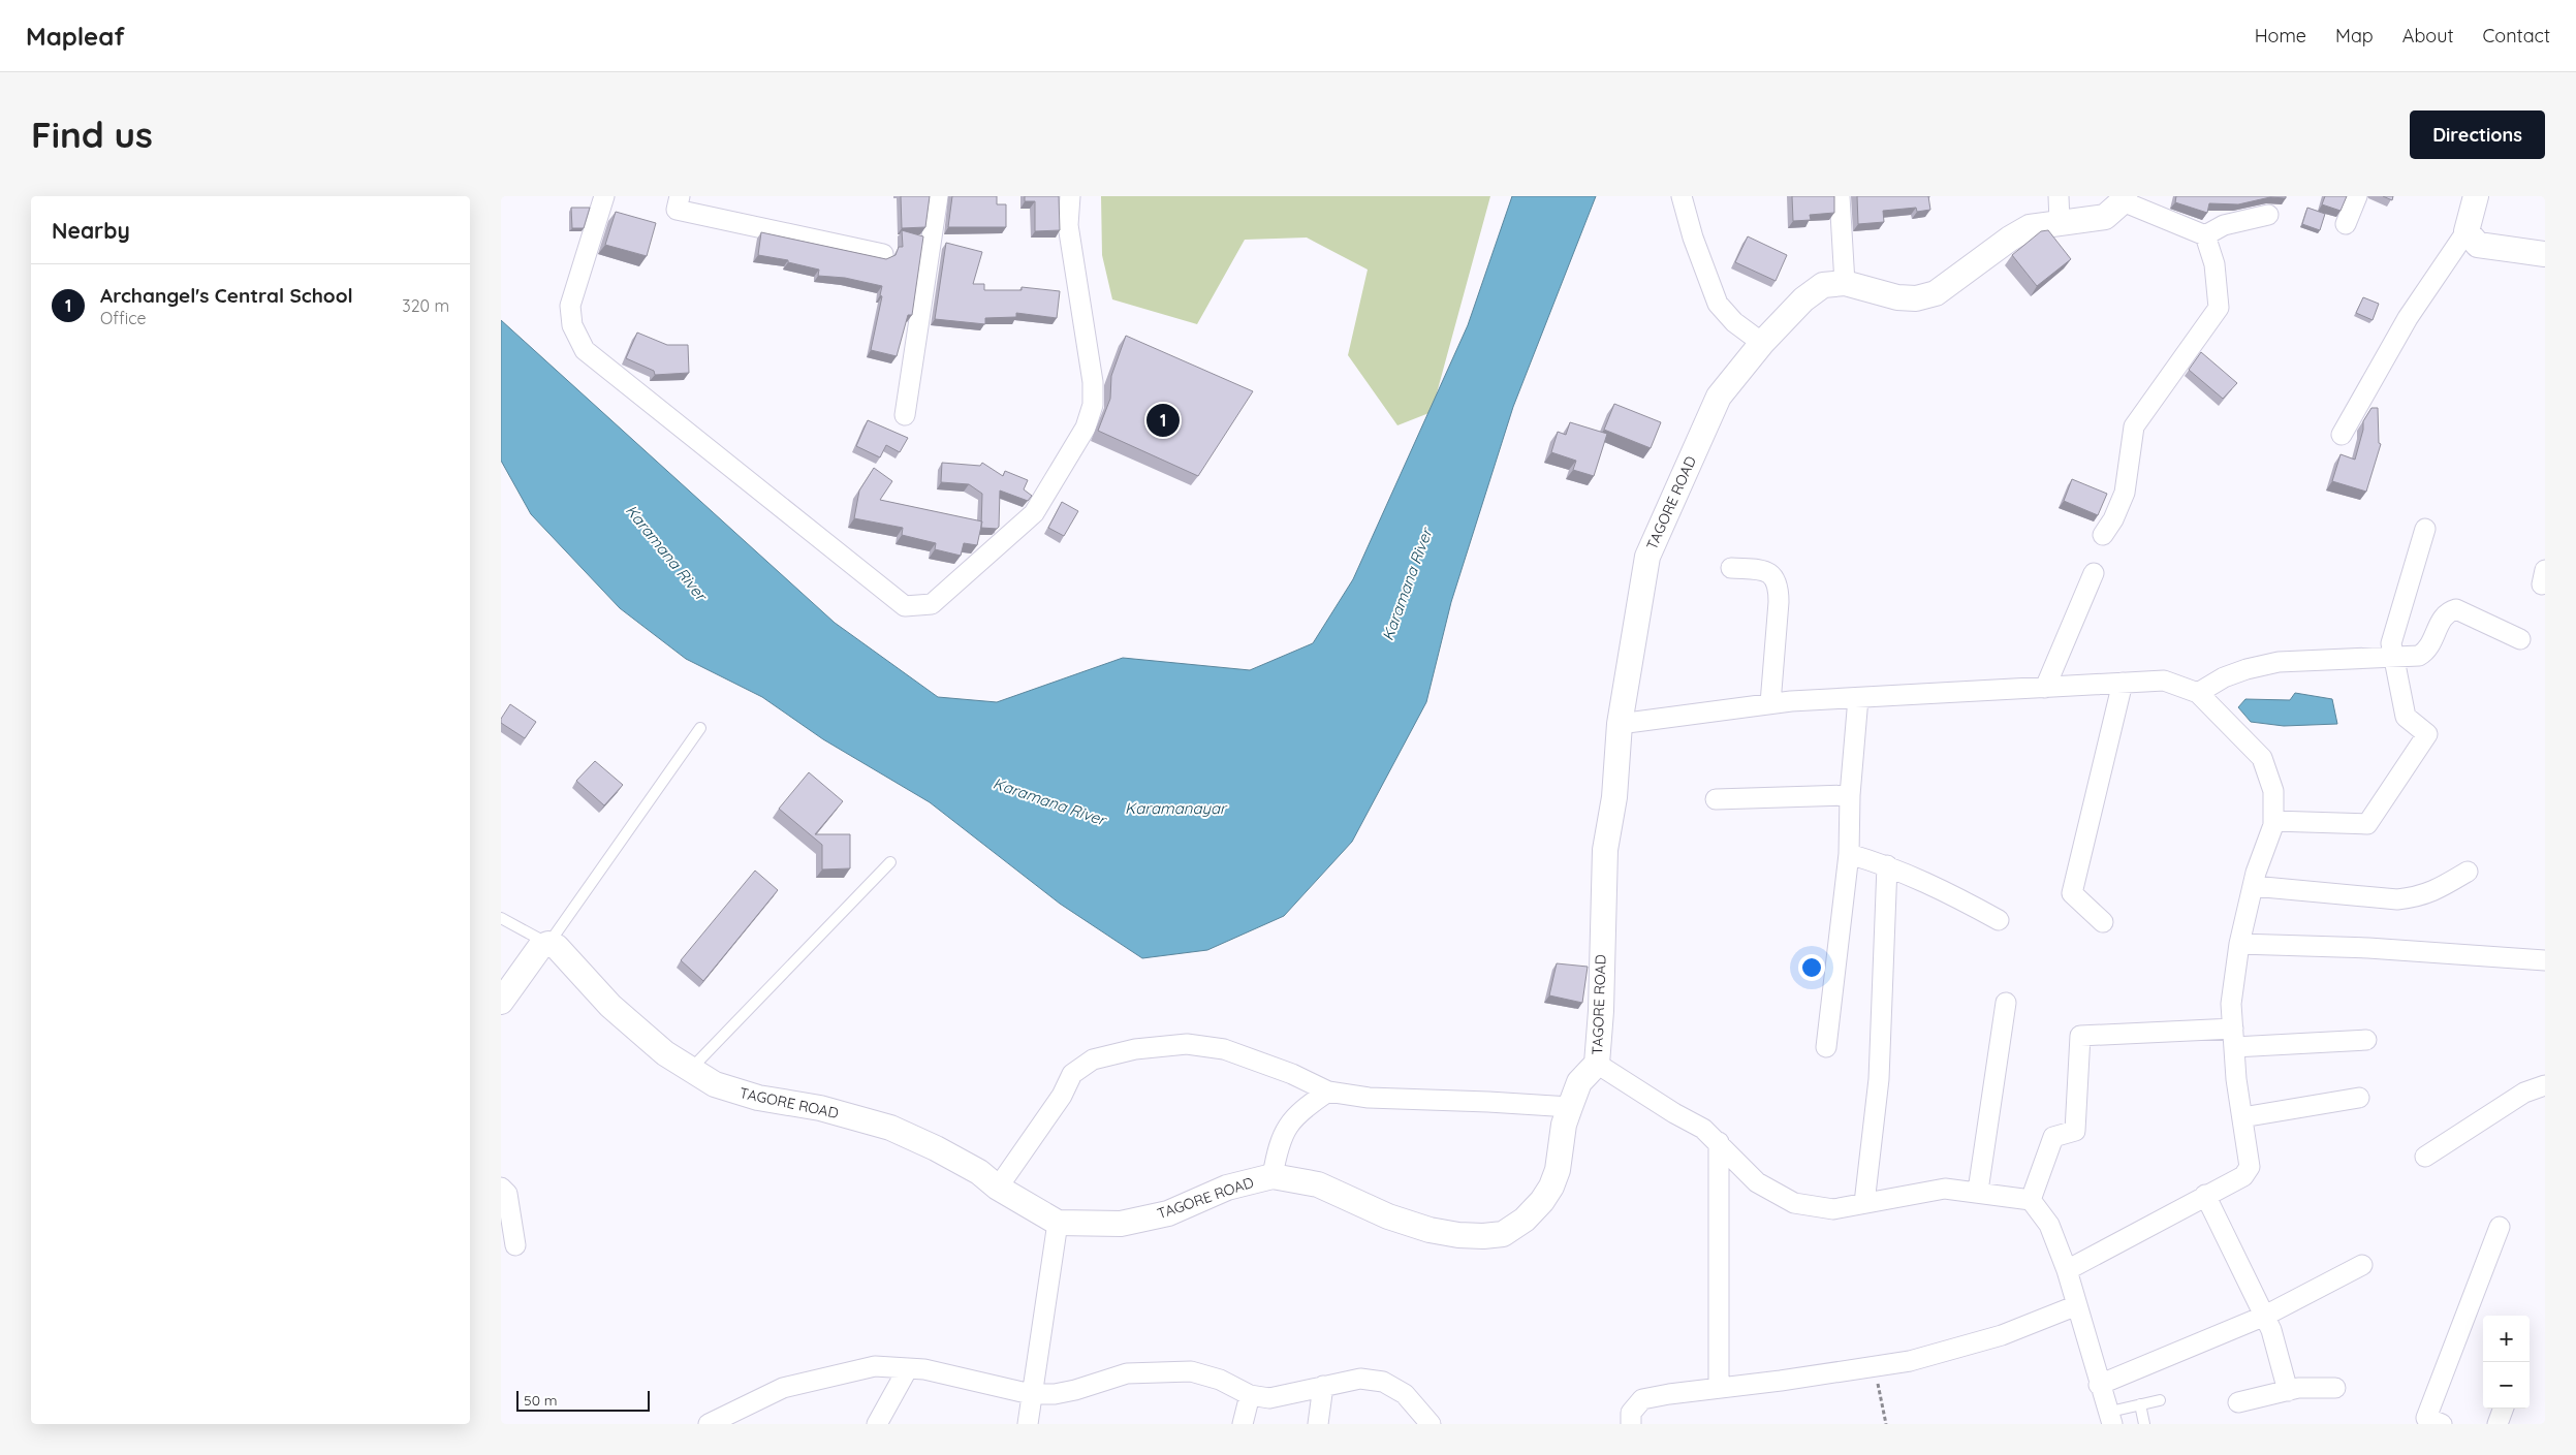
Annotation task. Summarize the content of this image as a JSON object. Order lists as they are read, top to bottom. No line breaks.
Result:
{"streets":{"street":["TAGORE ROAD"]},"water":["Karamana River","Karamanayar"],"scale_bar":"50 m","page":{"header":"Mapleaf","nav":["Home","Map","About","Contact"],"buttons":"Directions","title":"Find us","heading":"Nearby","list":[{"mark":"1","name":"Archangel's Central School","note":"Office","value":"320 m"}],"pins":"1","map_buttons":["+","−"],"scale":"50 m"}}
